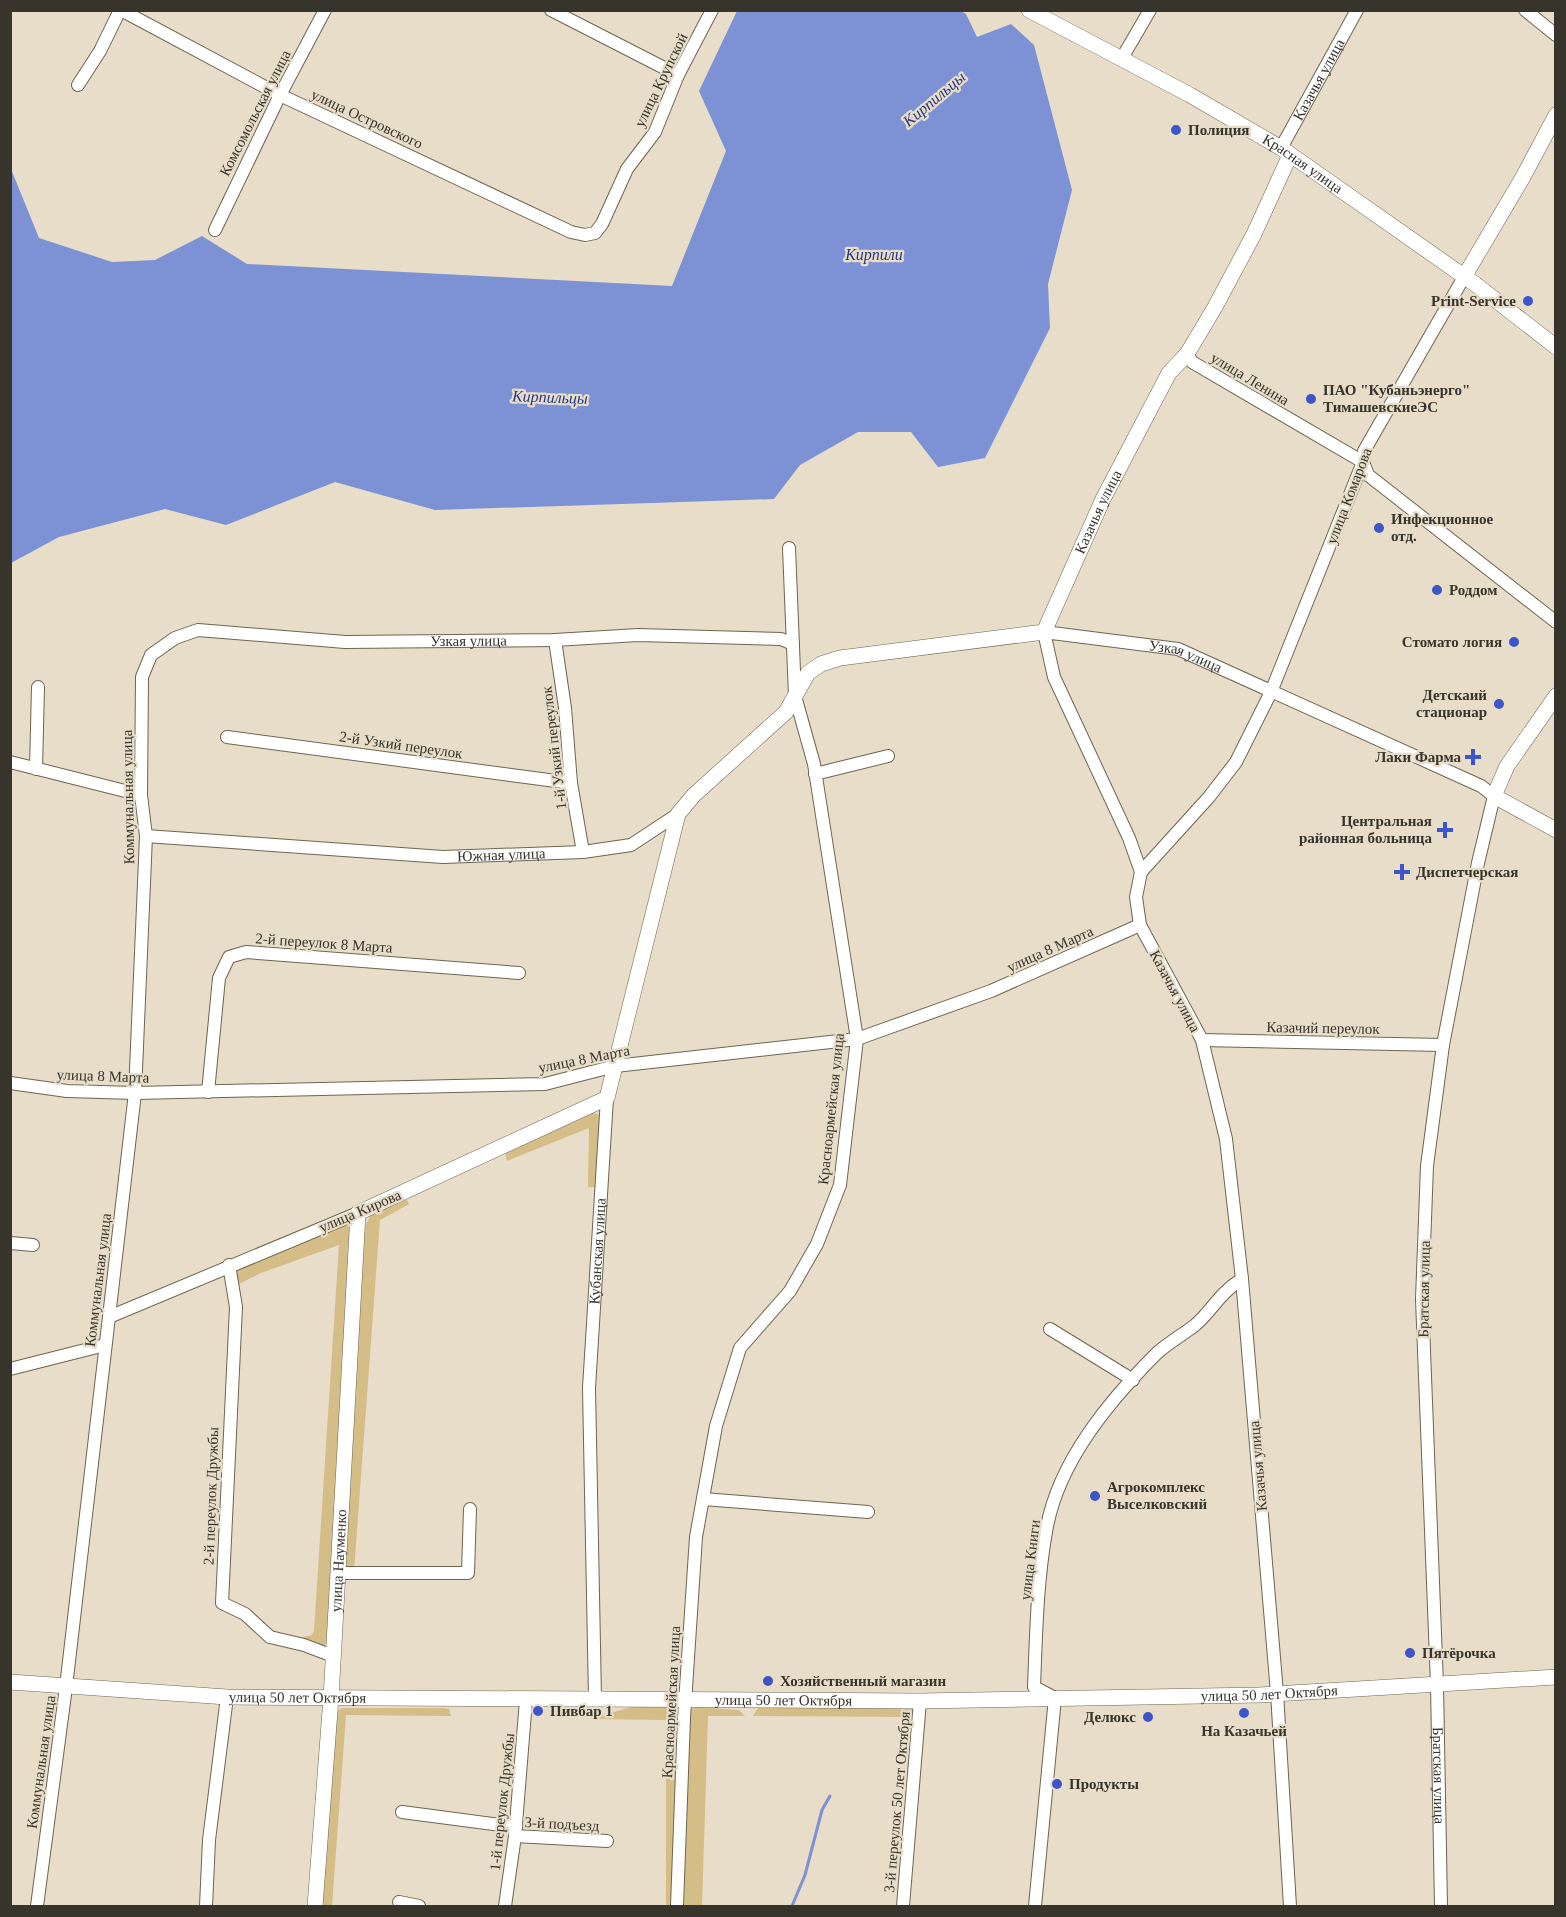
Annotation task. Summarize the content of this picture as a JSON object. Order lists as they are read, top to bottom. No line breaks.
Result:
{"streets":{"main road":["Казачья улица","Красная улица","улица Комарова","Узкая улица","Южная улица","улица Кирова","Кубанская улица","Братская улица","улица Науменко","улица 50 лет Октября"],"street":["улица Крупской","Комсомольская улица","улица Островского","улица Ленина","2-й Узкий переулок","1-й Узкий переулок","Коммунальная улица","2-й переулок 8 Марта","улица 8 Марта","Казачий переулок","Красноармейская улица","2-й переулок Дружбы","улица Книги","1-й переулок Дружбы","3-й переулок 50 лет Октября","3-й подъезд"]},"crossings":[["Казачья улица","Красная улица"],["Казачья улица","улица Ленина"],["Казачья улица","улица Комарова"],["Казачья улица","Узкая улица"],["Казачья улица","улица 8 Марта"],["Казачья улица","Казачий переулок"],["Казачья улица","улица Книги"],["Казачья улица","улица 50 лет Октября"],["улица Крупской","улица Островского"],["Комсомольская улица","улица Островского"],["Красная улица","улица Комарова"],["улица Ленина","улица Комарова"],["улица Комарова","Узкая улица"],["Узкая улица","1-й Узкий переулок"],["Узкая улица","Коммунальная улица"],["Узкая улица","Южная улица"],["Узкая улица","Красноармейская улица"],["Узкая улица","Братская улица"],["2-й Узкий переулок","1-й Узкий переулок"],["1-й Узкий переулок","Южная улица"],["Коммунальная улица","Южная улица"],["Коммунальная улица","улица 8 Марта"],["Коммунальная улица","улица Кирова"],["Коммунальная улица","улица 50 лет Октября"],["Южная улица","Красноармейская улица"],["Южная улица","Кубанская улица"],["2-й переулок 8 Марта","улица 8 Марта"],["улица 8 Марта","Красноармейская улица"],["улица 8 Марта","Кубанская улица"],["Казачий переулок","Братская улица"],["Красноармейская улица","улица 50 лет Октября"],["улица Кирова","Кубанская улица"],["улица Кирова","2-й переулок Дружбы"],["улица Кирова","улица Науменко"],["Кубанская улица","улица 50 лет Октября"],["Братская улица","улица 50 лет Октября"],["2-й переулок Дружбы","улица Науменко"],["улица Науменко","улица 50 лет Октября"],["улица Книги","улица 50 лет Октября"],["улица 50 лет Октября","1-й переулок Дружбы"],["улица 50 лет Октября","3-й переулок 50 лет Октября"],["1-й переулок Дружбы","3-й подъезд"]],"water":["Кирпильцы","Кирпили"],"places":{"other":["Полиция","Print-Service","ПАО \"Кубаньэнерго\" ТимашевскиеЭС","Инфекционное отд.","Роддом","Стомато логия","Детскаий стационар","Агрокомплекс Выселковский","Пятёрочка","Хозяйственный магазин","Пивбар 1","На Казачьей","Делюкс","Продукты"],"health":["Лаки Фарма","Центральная районная больница","Диспетчерская"]}}
